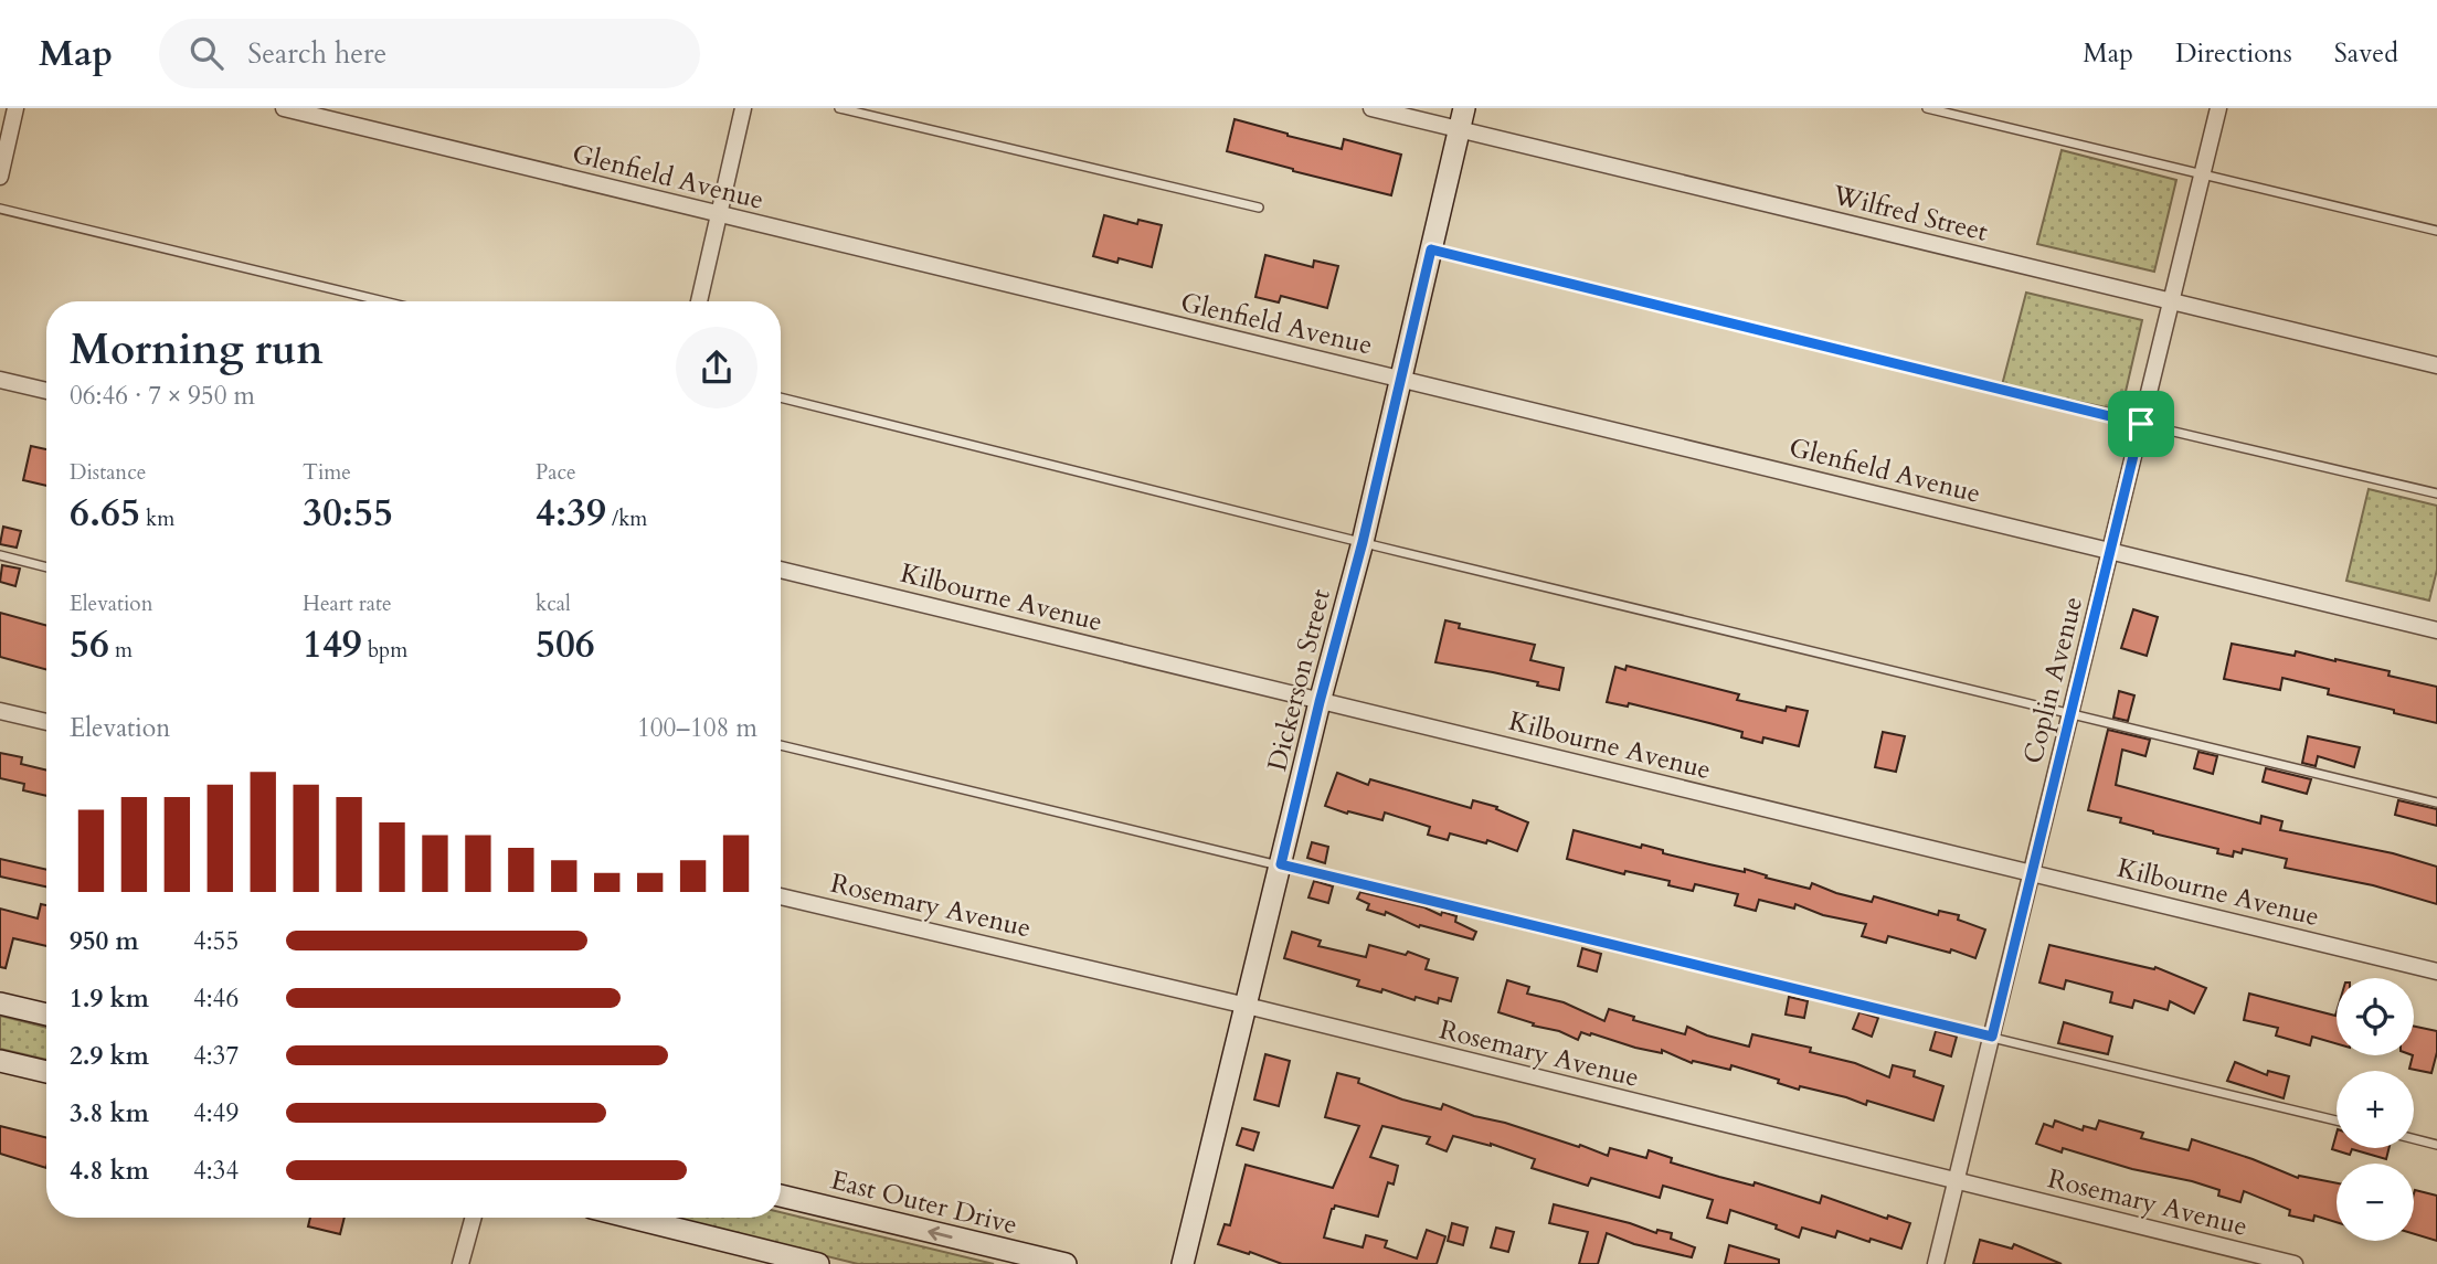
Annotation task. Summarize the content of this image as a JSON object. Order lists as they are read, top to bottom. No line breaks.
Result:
{"streets":{"street":["Glenfield Avenue","Wilfred Street","Kilbourne Avenue","Dickerson Street","Coplin Avenue","Rosemary Avenue","East Outer Drive"]},"crossings":[["Glenfield Avenue","Dickerson Street"],["Glenfield Avenue","Coplin Avenue"],["Wilfred Street","Dickerson Street"],["Wilfred Street","Coplin Avenue"],["Kilbourne Avenue","Dickerson Street"],["Kilbourne Avenue","Coplin Avenue"],["Dickerson Street","Rosemary Avenue"],["Coplin Avenue","Rosemary Avenue"]],"one_way":["East Outer Drive"],"page":{"header":"Map","search":"Search here","nav":["Map","Directions","Saved"],"heading":["Morning run","06:46 · 7 × 950 m"],"stats":[["Distance","6.65 km"],["Time","30:55"],["Pace","4:39 /km"],["Elevation","56 m"],["Heart rate","149 bpm"],["kcal","506"]],"chart":["Elevation","100–108 m"],"list":[{"name":"950 m","note":"4:55"},{"name":"1.9 km","note":"4:46"},{"name":"2.9 km","note":"4:37"},{"name":"3.8 km","note":"4:49"},{"name":"4.8 km","note":"4:34"}],"map_buttons":["+","−"]}}
